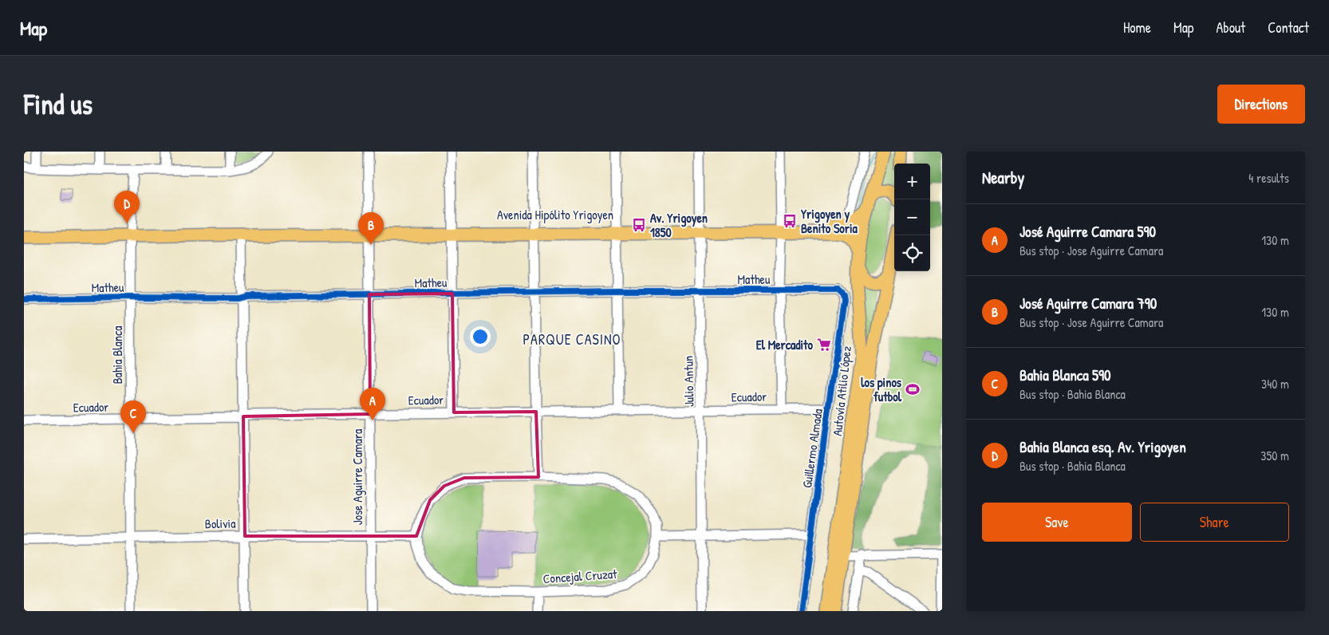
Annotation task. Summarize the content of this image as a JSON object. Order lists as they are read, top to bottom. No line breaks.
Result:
{"streets":{"main road":["Avenida Hipólito Yrigoyen","Autovía Atilio López"],"street":["Matheu","Bahia Blanca","Julio Antun","Ecuador","Guillermo Almada","Jose Aguirre Camara","Bolivia","Concejal Cruzat"]},"crossings":[["Avenida Hipólito Yrigoyen","Bahia Blanca"],["Avenida Hipólito Yrigoyen","Julio Antun"],["Avenida Hipólito Yrigoyen","Autovía Atilio López"],["Avenida Hipólito Yrigoyen","Jose Aguirre Camara"],["Matheu","Bahia Blanca"],["Matheu","Julio Antun"],["Matheu","Guillermo Almada"],["Matheu","Jose Aguirre Camara"],["Bahia Blanca","Ecuador"],["Bahia Blanca","Bolivia"],["Julio Antun","Ecuador"],["Ecuador","Guillermo Almada"],["Ecuador","Jose Aguirre Camara"],["Jose Aguirre Camara","Bolivia"],["Bolivia","Concejal Cruzat"]],"districts":["PARQUE CASINO"],"places":{"bus stop":["Yrigoyen y Benito Soria","Av. Yrigoyen 1850"],"supermarket":["El Mercadito"],"sports":["los pinos futbol"]},"page":{"header":"Map","nav":["Home","Map","About","Contact"],"buttons":["Directions",["Save","Share"]],"title":"Find us","heading":["Nearby","4 results"],"map_buttons":["+","−"],"pins":["D","B","A","C"],"list":[{"mark":"A","name":"José Aguirre Camara 590","note":"Bus stop · Jose Aguirre Camara","value":"130 m"},{"mark":"B","name":"José Aguirre Camara 790","note":"Bus stop · Jose Aguirre Camara","value":"130 m"},{"mark":"C","name":"Bahia Blanca 590","note":"Bus stop · Bahia Blanca","value":"340 m"},{"mark":"D","name":"Bahia Blanca esq. Av. Yrigoyen","note":"Bus stop · Bahia Blanca","value":"350 m"}]}}
